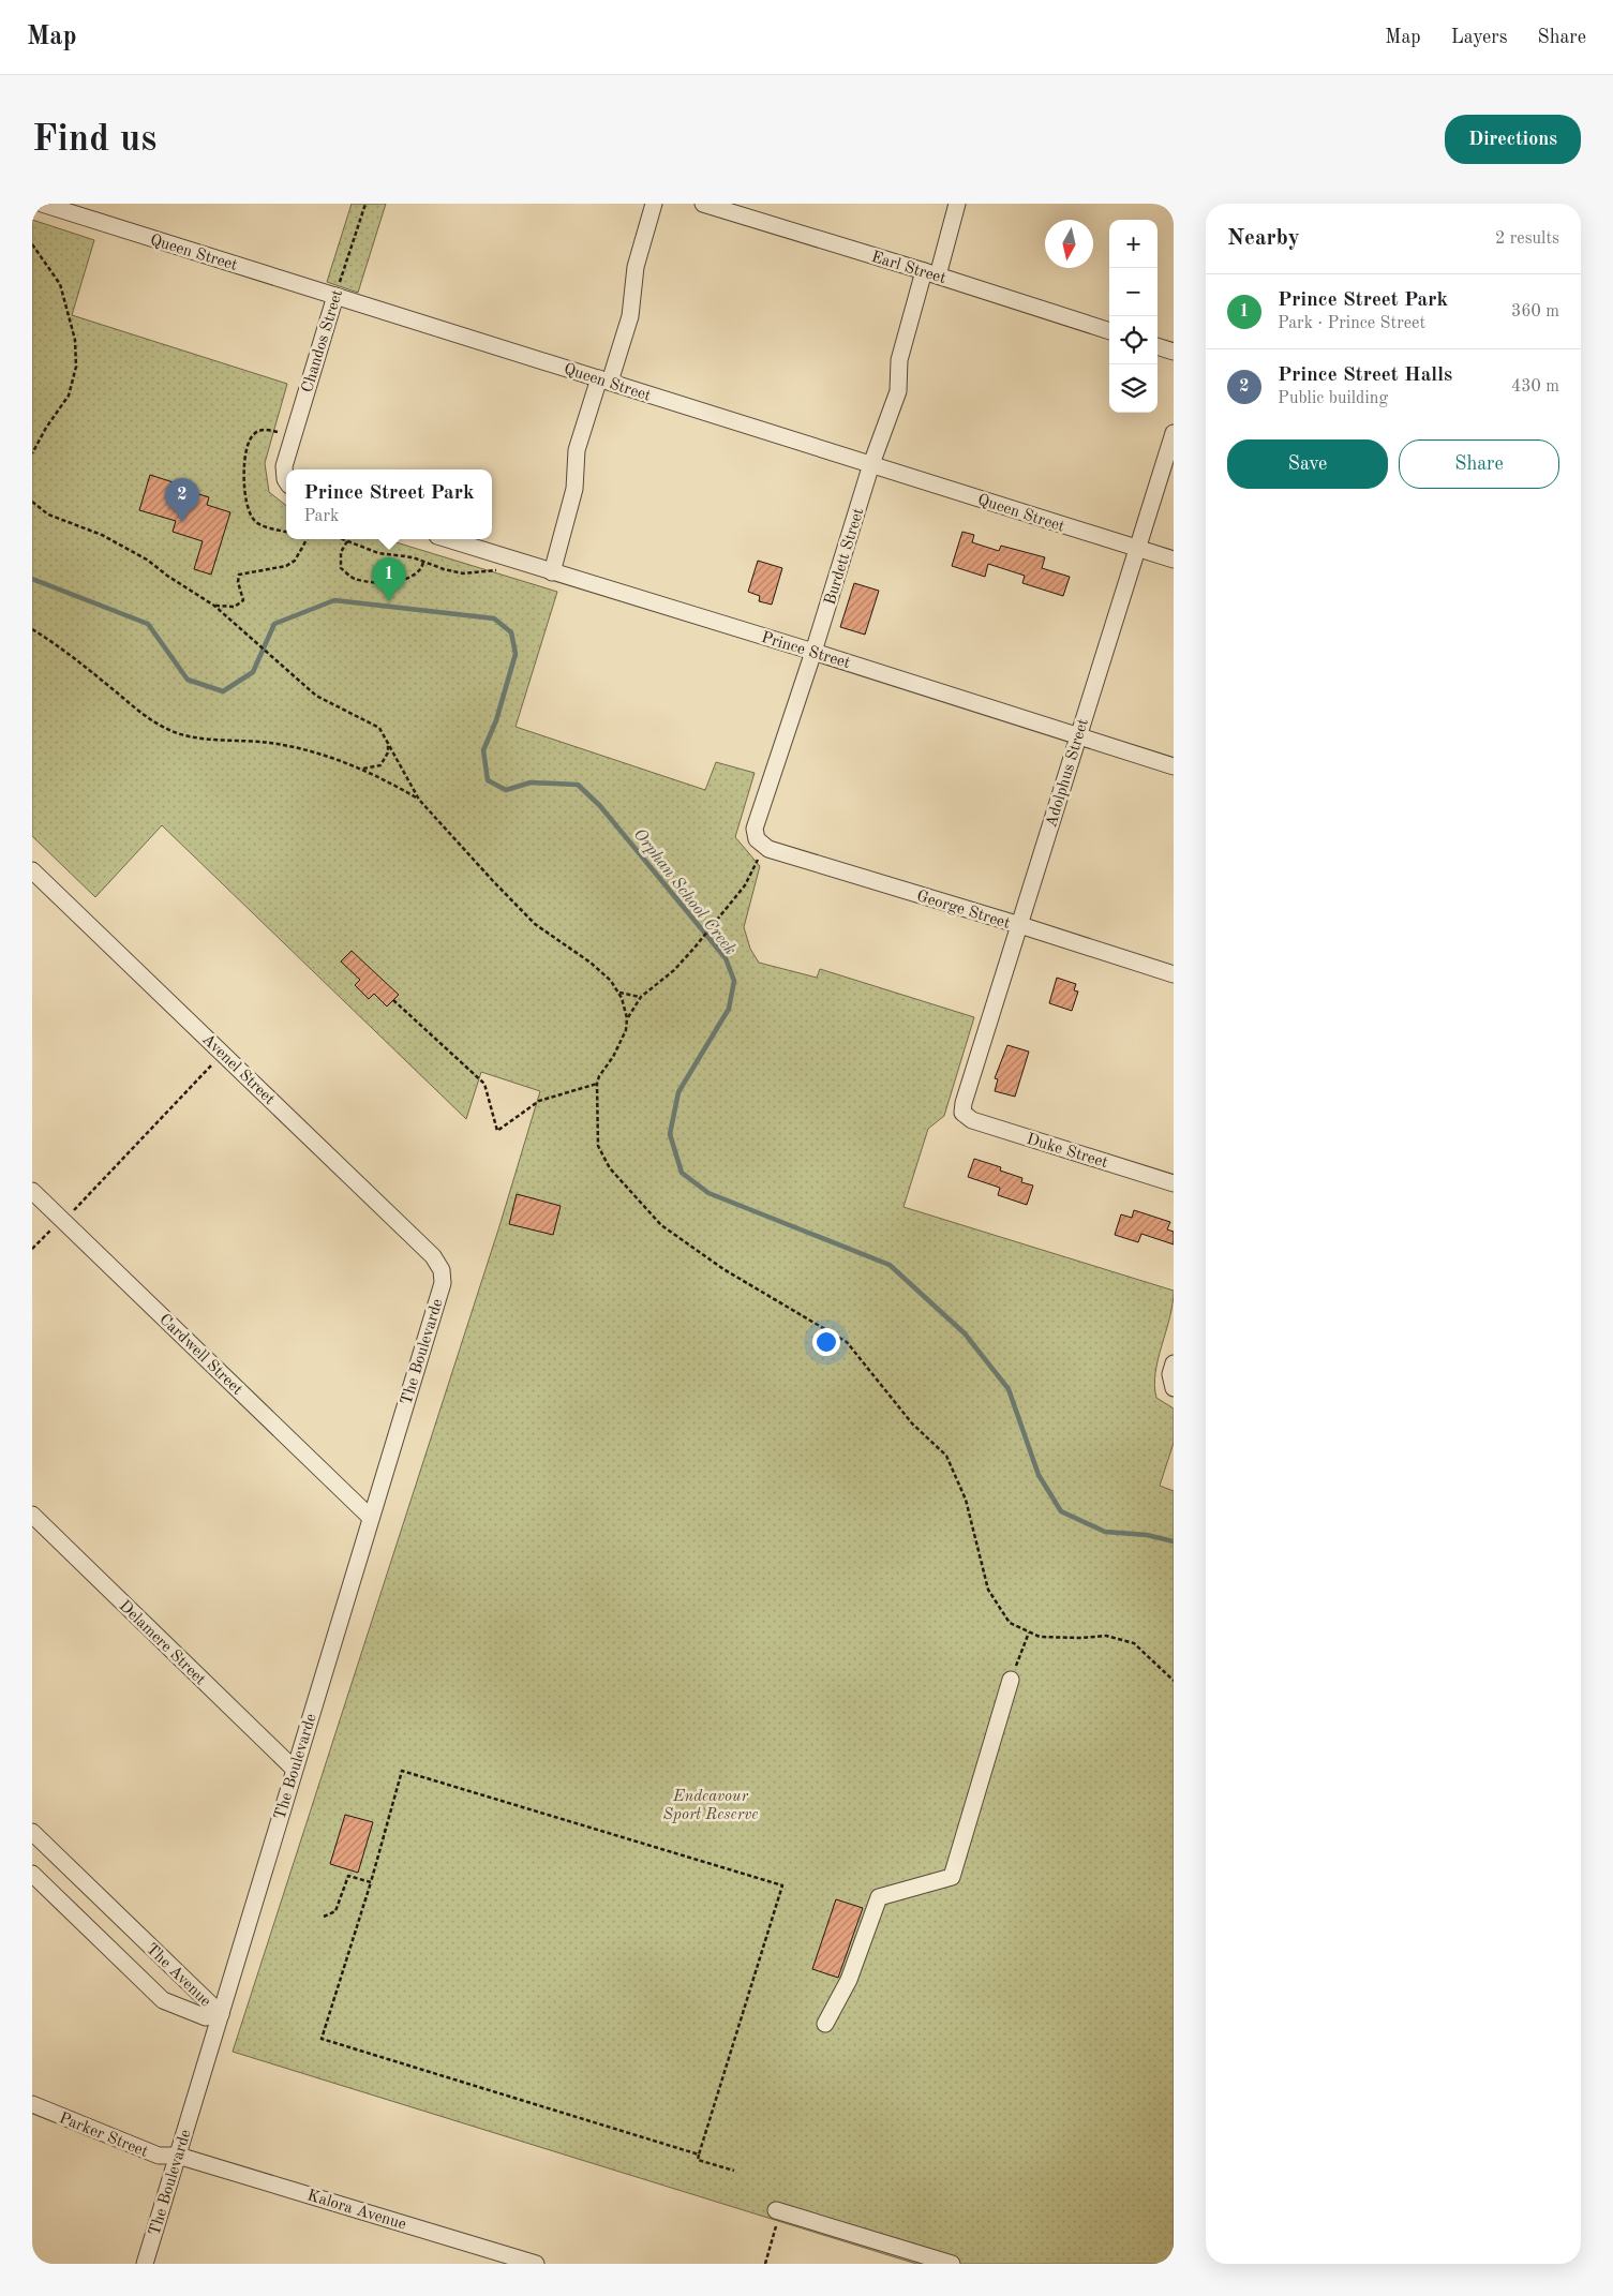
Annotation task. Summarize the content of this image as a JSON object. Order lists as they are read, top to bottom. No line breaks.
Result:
{"streets":{"street":["Queen Street","Earl Street","Chandos Street","Burdett Street","Prince Street","Adolphus Street","George Street","Avenel Street","Duke Street","The Boulevarde","Cardwell Street","Delamere Street","The Avenue","Parker Street","Kalora Avenue"]},"crossings":[["Queen Street","Chandos Street"],["Queen Street","Burdett Street"],["Queen Street","Adolphus Street"],["Earl Street","Burdett Street"],["Burdett Street","Prince Street"],["Burdett Street","George Street"],["Prince Street","Adolphus Street"],["Adolphus Street","George Street"],["Adolphus Street","Duke Street"],["Avenel Street","The Boulevarde"],["The Boulevarde","Cardwell Street"],["The Boulevarde","Delamere Street"],["The Boulevarde","The Avenue"],["The Boulevarde","Parker Street"],["The Boulevarde","Kalora Avenue"],["Parker Street","Kalora Avenue"]],"water":["Orphan School Creek"],"parks":["Endeavour Sport Reserve"],"north":"bottom","page":{"header":"Map","nav":["Map","Layers","Share"],"buttons":["Directions",["Save","Share"]],"title":"Find us","heading":["Nearby","2 results"],"map_buttons":["+","−"],"list":[{"mark":"1","name":"Prince Street Park","note":"Park · Prince Street","value":"360 m"},{"mark":"2","name":"Prince Street Halls","note":"Public building","value":"430 m"}],"popup":["Prince Street Park","Park"],"pins":["2","1"]}}
